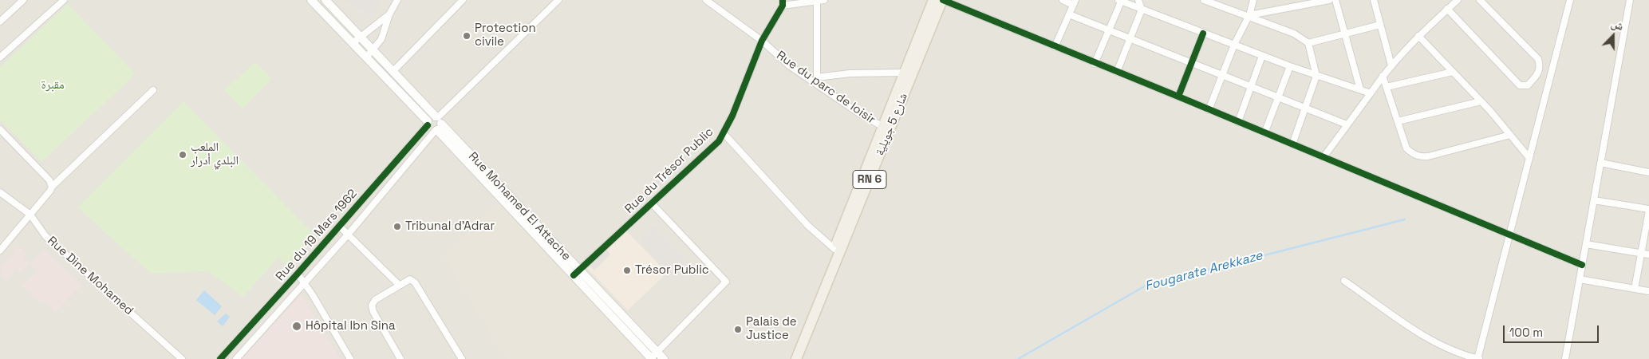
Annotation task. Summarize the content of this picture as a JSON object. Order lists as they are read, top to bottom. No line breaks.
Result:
{"streets":{"main road":["شارع 5 جويلية","RN 6"],"street":["Rue du parc de loisir","Rue du Trésor Public","Rue Mohamed El Attache","Rue du 19 Mars 1962","Rue Dine Mohamed"]},"crossings":[["Rue du parc de loisir","شارع 5 جويلية"],["Rue du parc de loisir","Rue du Trésor Public"],["Rue du Trésor Public","Rue Mohamed El Attache"],["Rue Mohamed El Attache","Rue du 19 Mars 1962"]],"water":["Fougarate Arekkaze"],"parks":["مقبرة"],"places":["Protection civile","الملعب البلدي أدرار","Tribunal d'Adrar","Trésor Public","Hôpital Ibn Sina","Palais de Justice"],"scale_bar":"100 m","north":"top"}
